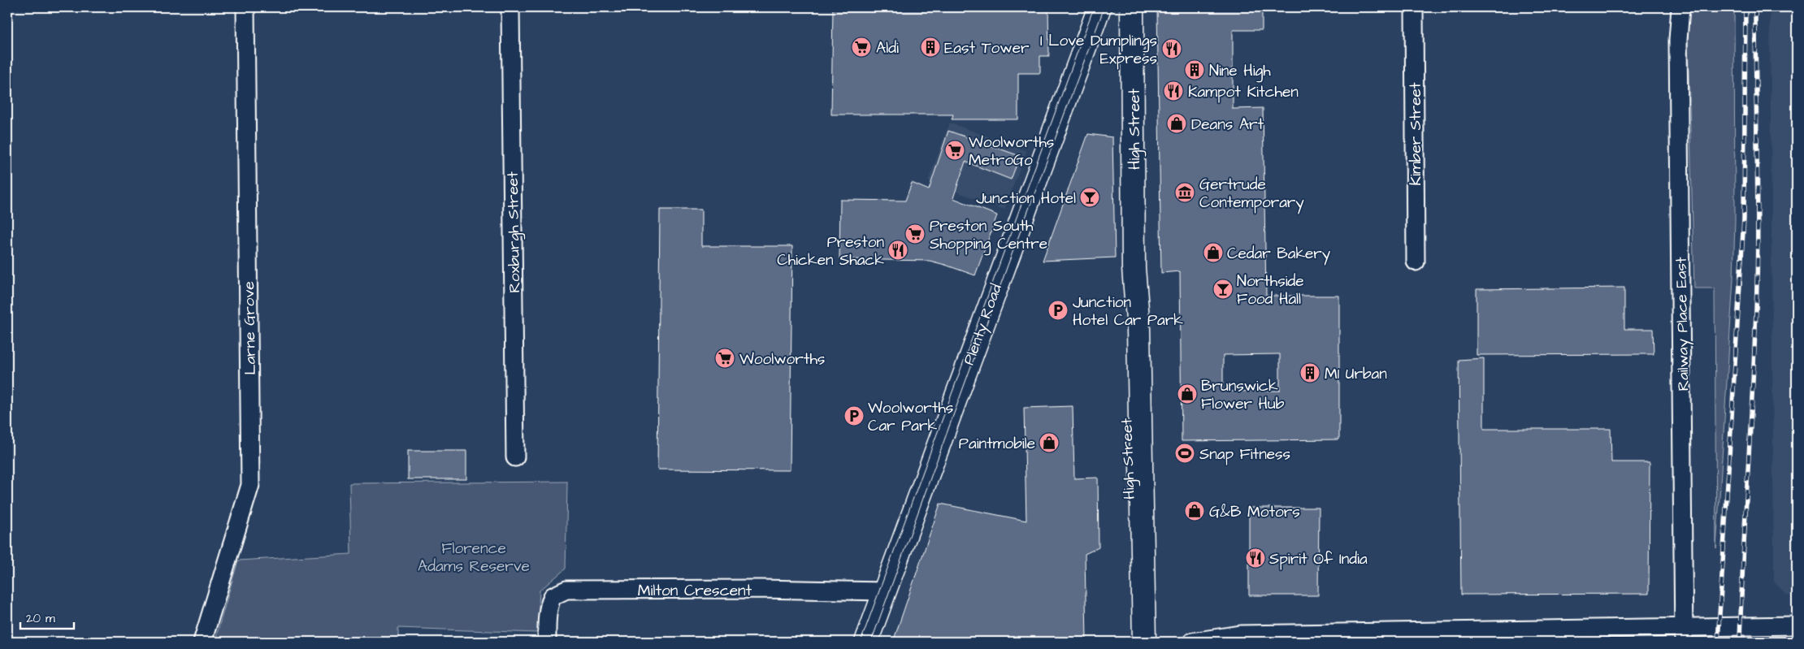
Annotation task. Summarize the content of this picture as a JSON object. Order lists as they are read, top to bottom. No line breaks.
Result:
{"streets":{"main road":["High Street","Plenty Road"],"street":["Kimber Street","Roxburgh Street","Railway Place East","Larne Grove","Milton Crescent"]},"crossings":[["Plenty Road","Milton Crescent"]],"parks":["Florence Adams Reserve"],"places":{"supermarket":["Aldi","Woolworths MetroGo","Preston South Shopping Centre","Woolworths"],"building":["East Tower","Nine High","M1 Urban"],"restaurant":["I Love Dumplings Express","Kampot Kitchen","Preston Chicken Shack","Spirit Of India"],"shop":["Deans Art","Cedar Bakery","Brunswick Flower Hub","Paintmobile","G&B Motors"],"museum":["Gertrude Contemporary"],"bar":["Junction Hotel","Northside Food Hall"],"parking":["Junction Hotel Car Park","Woolworths Car Park"],"sports":["Snap Fitness"]},"scale_bar":"20 m"}
